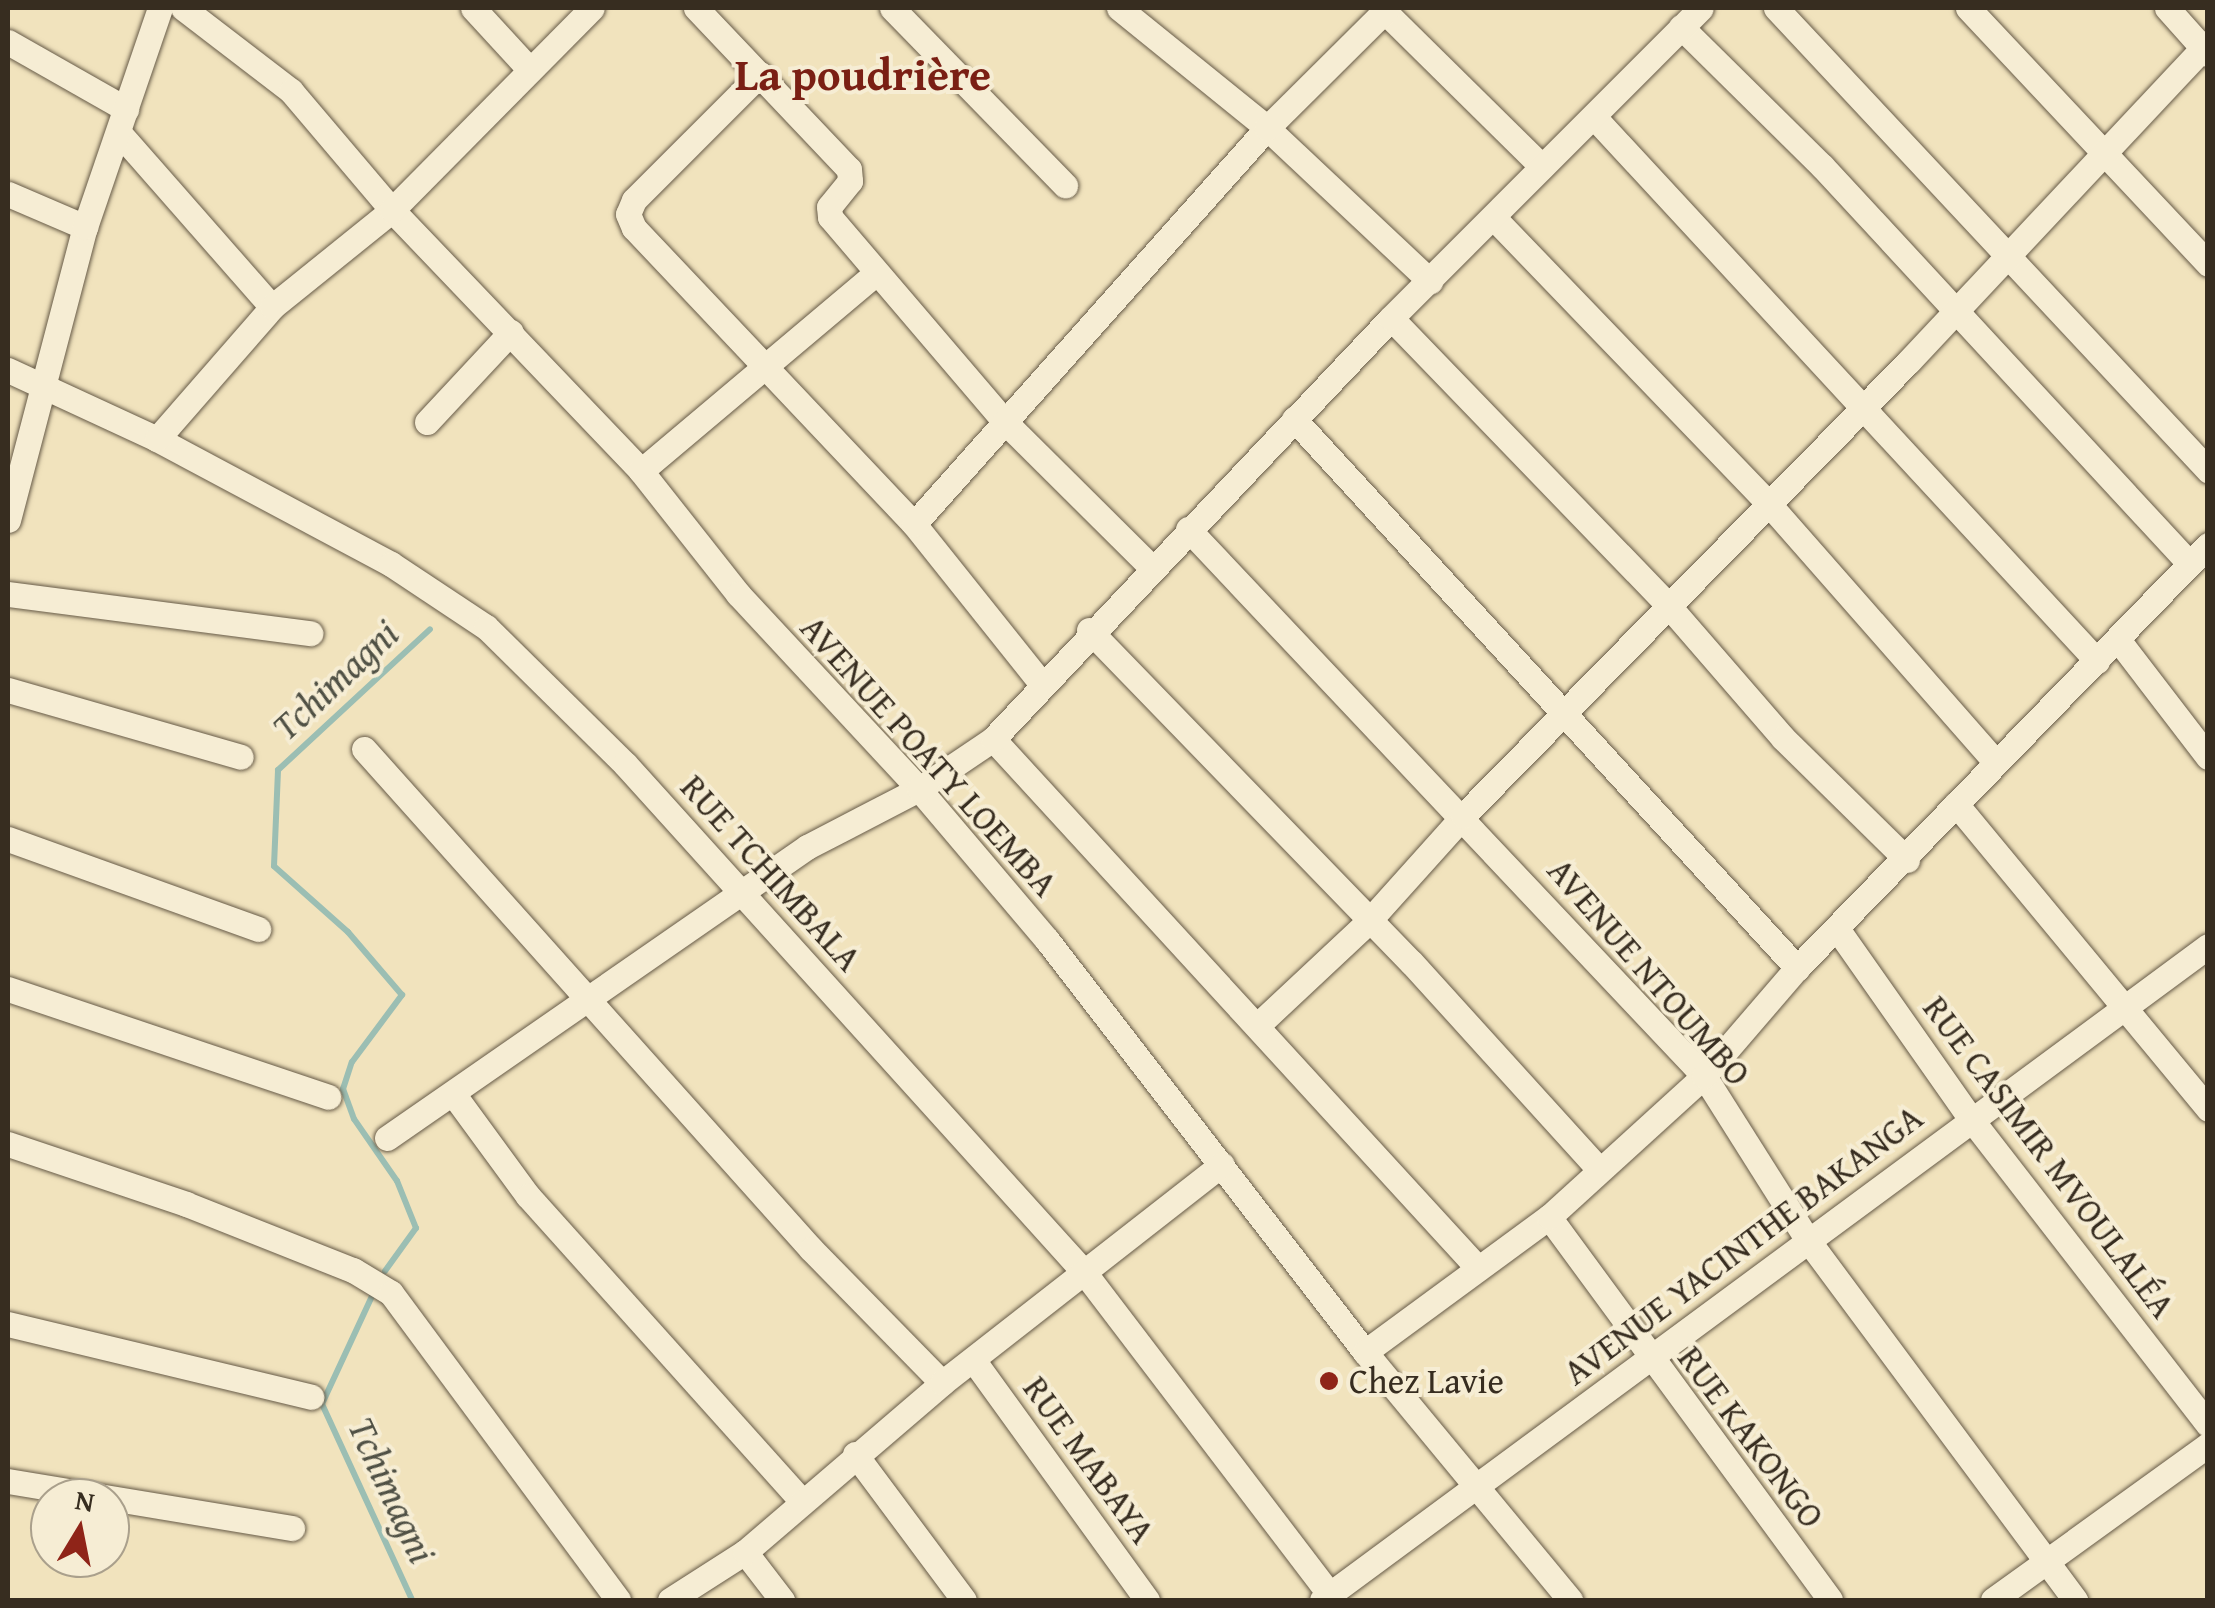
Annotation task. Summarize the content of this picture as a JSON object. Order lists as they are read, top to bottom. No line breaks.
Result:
{"streets":{"street":["AVENUE POATY LOEMBA","RUE TCHIMBALA","AVENUE NTOUMBO","RUE CASIMIR MVOULALÉA","AVENUE YACINTHE BAKANGA","RUE KAKONGO","RUE MABAYA"]},"crossings":[["AVENUE POATY LOEMBA","AVENUE YACINTHE BAKANGA"],["RUE TCHIMBALA","AVENUE YACINTHE BAKANGA"],["AVENUE NTOUMBO","AVENUE YACINTHE BAKANGA"],["RUE CASIMIR MVOULALÉA","AVENUE YACINTHE BAKANGA"],["AVENUE YACINTHE BAKANGA","RUE KAKONGO"]],"districts":["La poudrière"],"water":["Tchimagni"],"places":["Chez Lavie"],"north":"top"}
